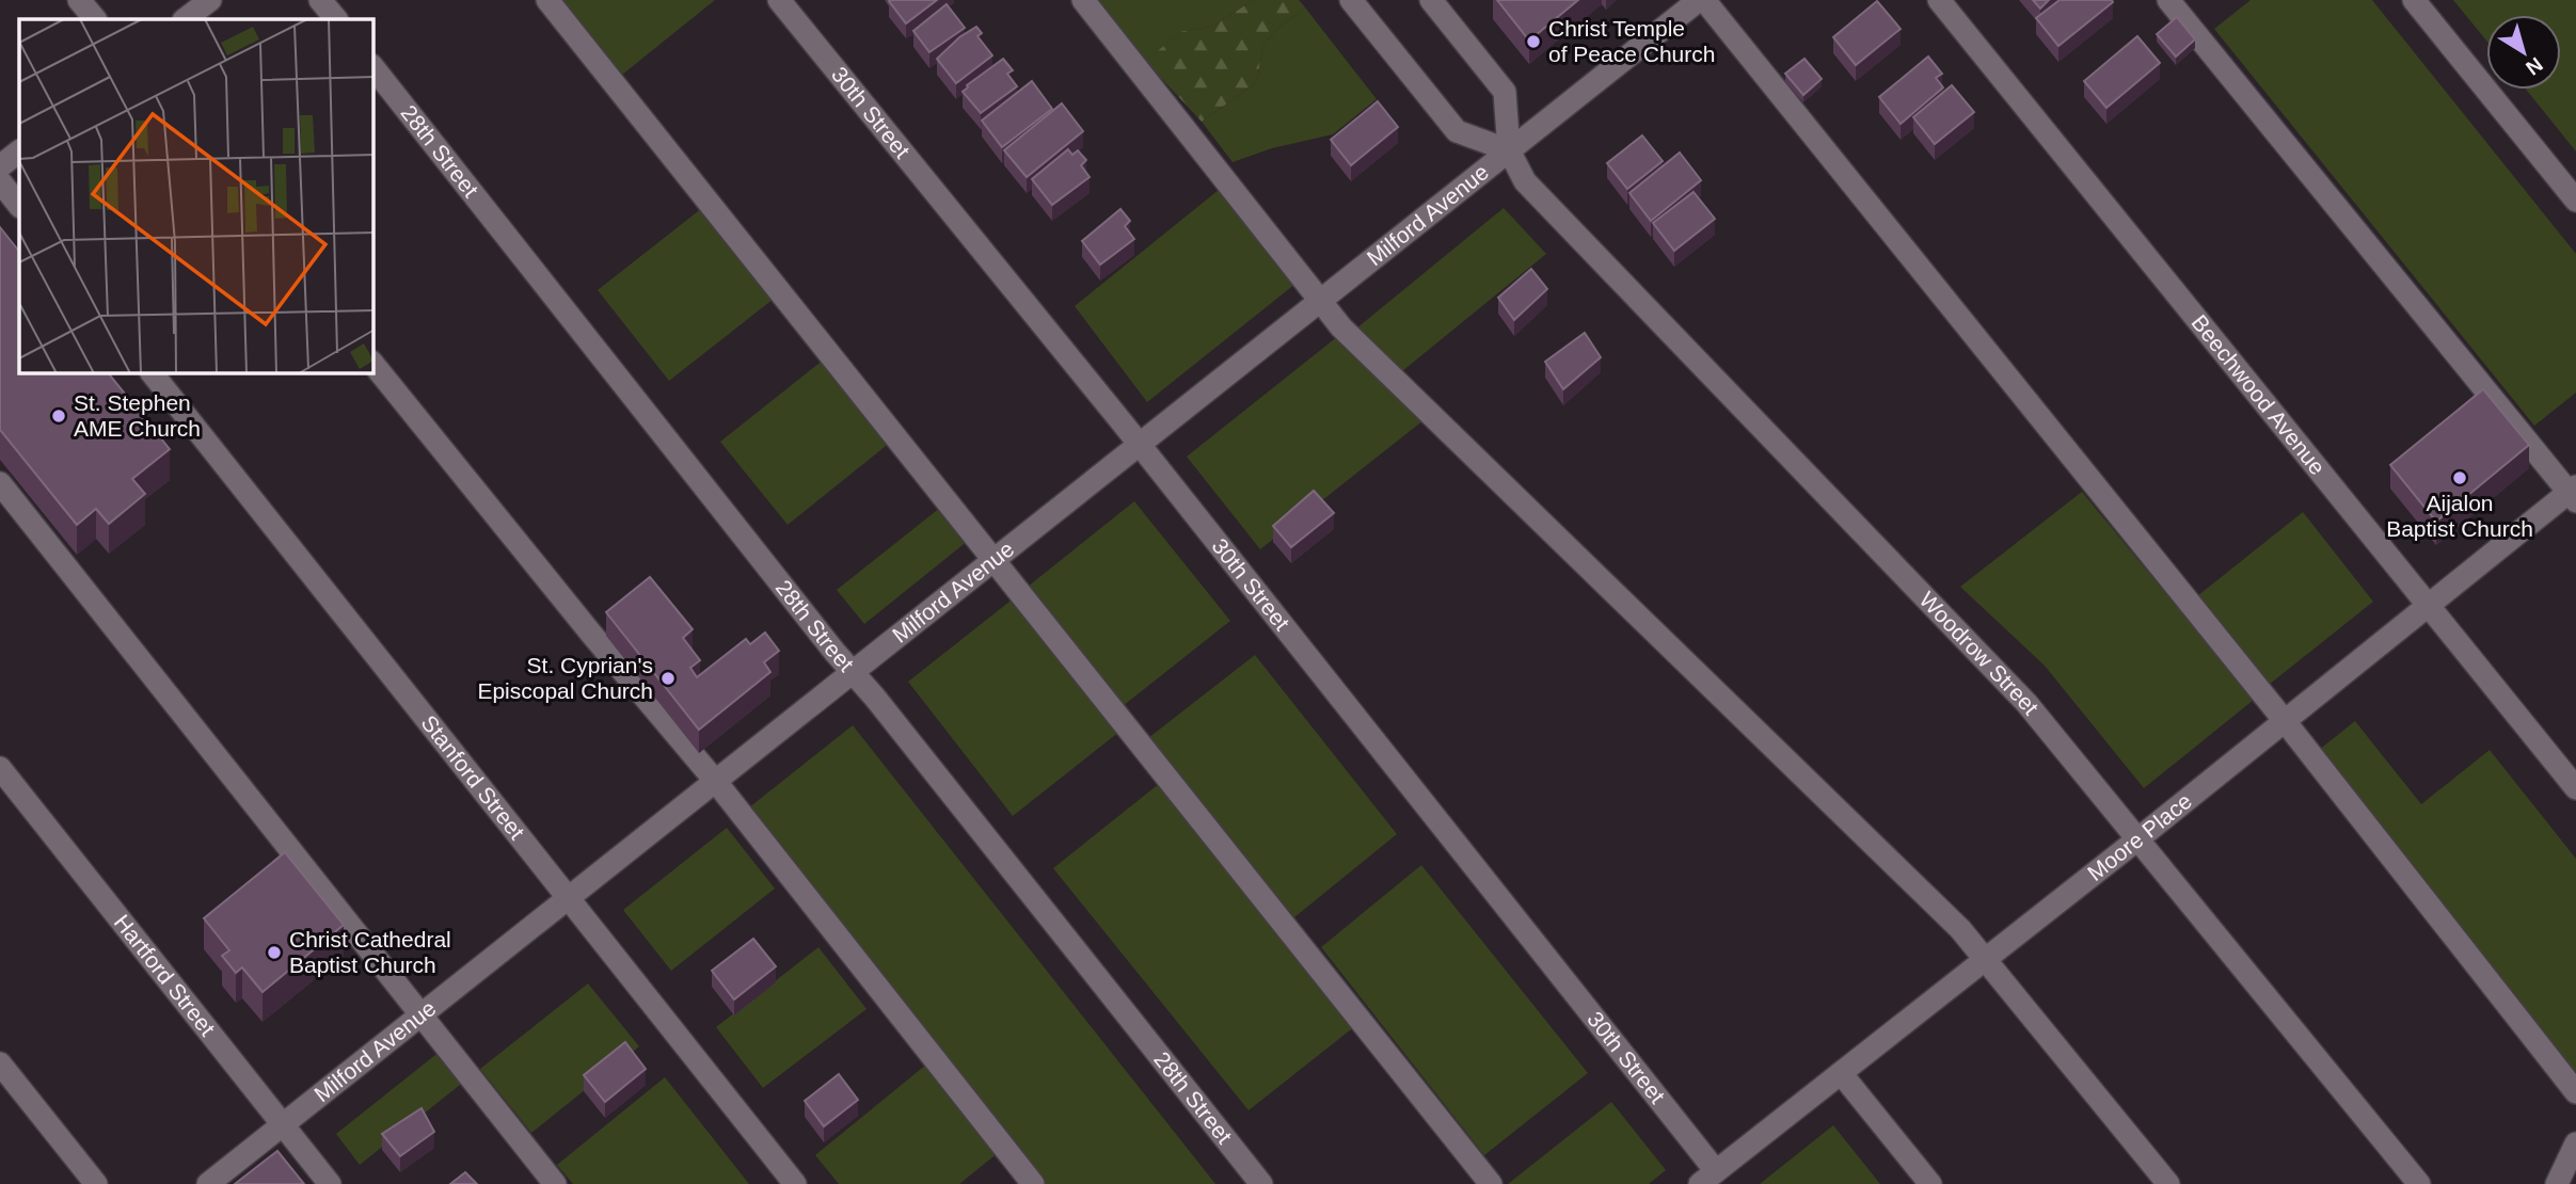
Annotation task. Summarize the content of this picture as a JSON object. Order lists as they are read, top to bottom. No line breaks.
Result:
{"streets":{"street":["30th Street","28th Street","Milford Avenue","Beechwood Avenue","Woodrow Street","Stanford Street","Moore Place","Hartford Street"]},"crossings":[["30th Street","Milford Avenue"],["30th Street","Moore Place"],["28th Street","Milford Avenue"],["Milford Avenue","Woodrow Street"],["Milford Avenue","Stanford Street"],["Milford Avenue","Hartford Street"],["Beechwood Avenue","Moore Place"],["Woodrow Street","Moore Place"]],"places":["Christ Temple of Peace Church","St. Stephen AME Church","Aijalon Baptist Church","St. Cyprian's Episcopal Church","Christ Cathedral Baptist Church"],"north":"bottom right"}
